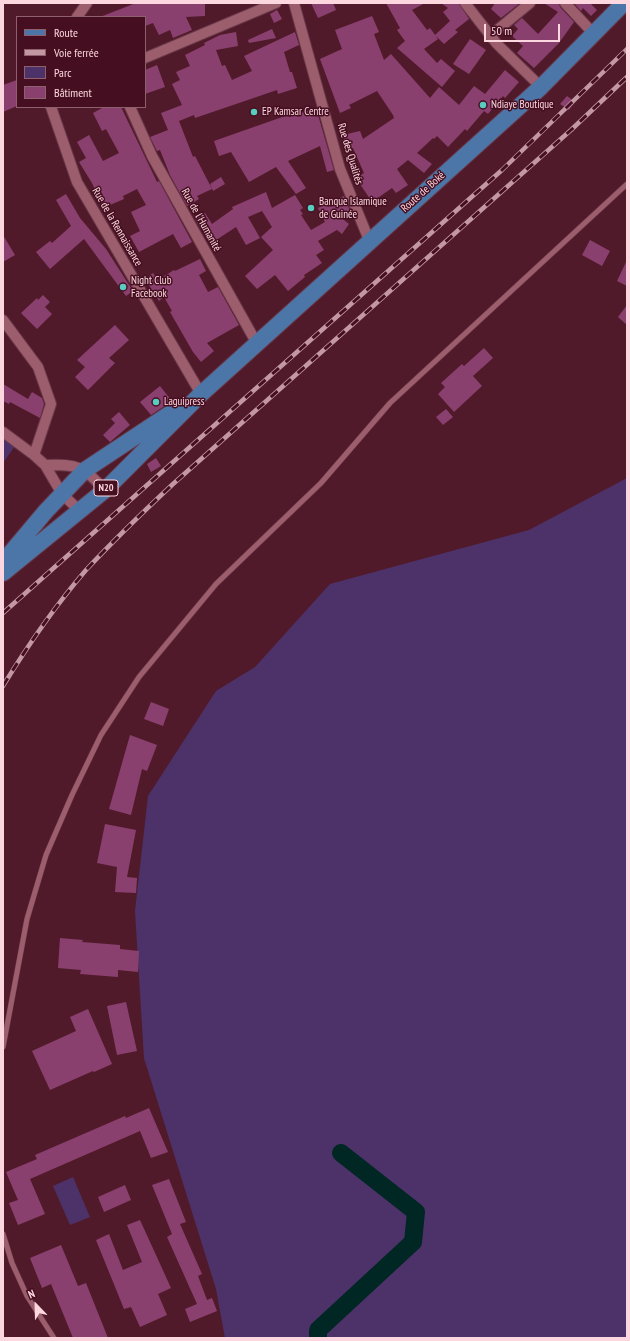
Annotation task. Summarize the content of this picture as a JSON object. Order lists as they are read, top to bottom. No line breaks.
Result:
{"streets":{"main road":["Route de Boké","N20"],"street":["Rue des Qualités","Rue de l'Humanité","Rue de la Rennaissance"]},"crossings":[["Rue des Qualités","Route de Boké"],["Route de Boké","Rue de l'Humanité"],["Route de Boké","Rue de la Rennaissance"],["Route de Boké","N20"],["Rue de la Rennaissance","N20"]],"places":["Ndiaye Boutique","EP Kamsar Centre","Banque Islamique de Guinée","Night Club Facebook","Laguipress"],"legend":["Route","Voie ferrée","Parc","Bâtiment"],"scale_bar":"50 m","north":"top left"}
